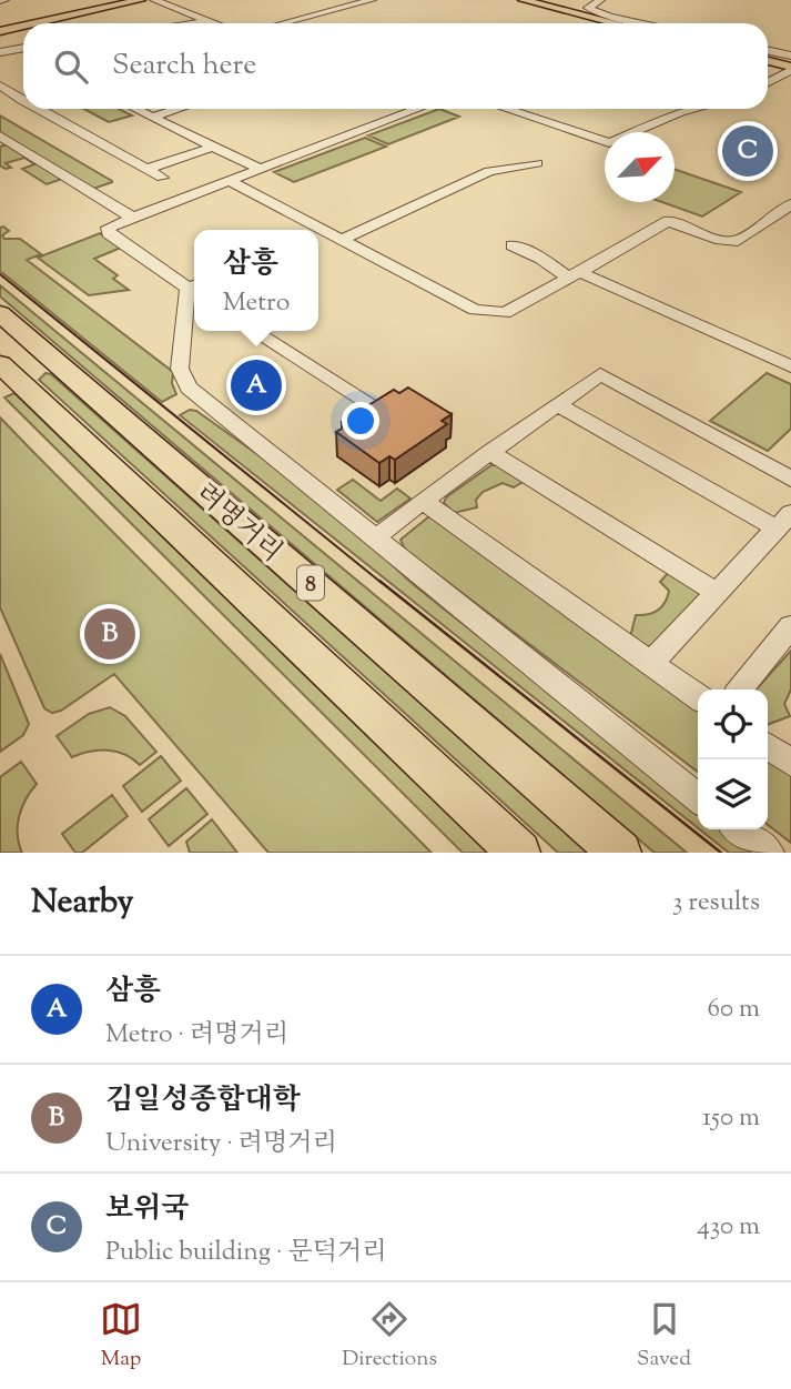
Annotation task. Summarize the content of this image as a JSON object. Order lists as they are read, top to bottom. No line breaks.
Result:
{"streets":{"highway":["려명거리","8"]},"north":"top right","page":{"search":"Search here","pins":["C","A","B"],"popup":["삼흥","Metro"],"heading":["Nearby","3 results"],"list":[{"mark":"A","name":"삼흥","note":"Metro · 려명거리","value":"60 m"},{"mark":"B","name":"김일성종합대학","note":"University · 려명거리","value":"150 m"},{"mark":"C","name":"보위국","note":"Public building · 문덕거리","value":"430 m"}],"nav":["Map","Directions","Saved"]}}
